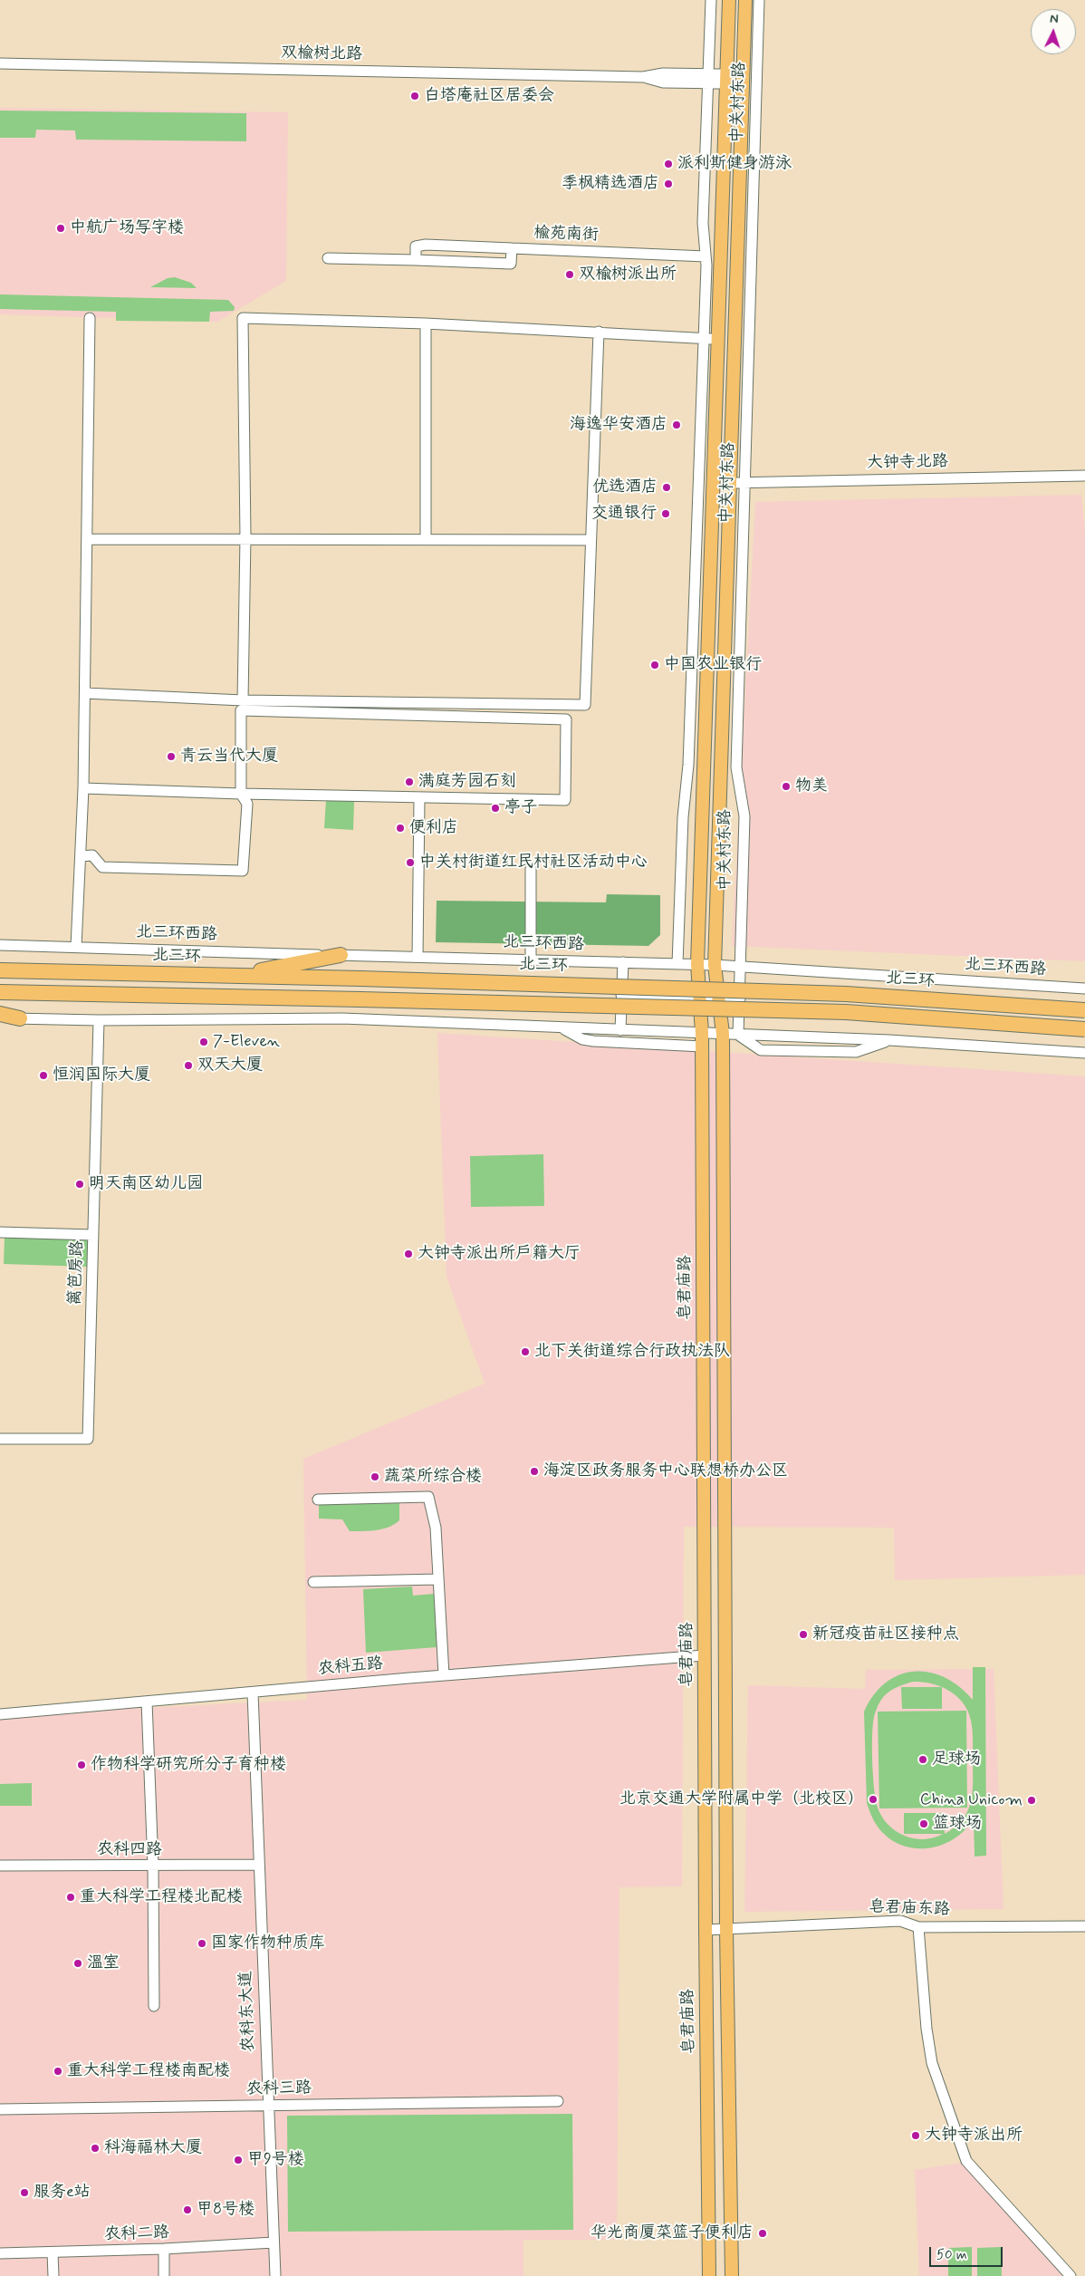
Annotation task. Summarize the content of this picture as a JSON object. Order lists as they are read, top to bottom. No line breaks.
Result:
{"streets":{"highway":["北三环"],"main road":["中关村东路","皂君庙路"],"street":["双榆树北路","榆苑南街","大钟寺北路","北三环西路","篱笆房路","农科五路","农科四路","皂君庙东路","农科东大道","农科三路","农科二路"]},"crossings":[["双榆树北路","中关村东路"],["中关村东路","榆苑南街"],["中关村东路","大钟寺北路"],["中关村东路","北三环西路"],["中关村东路","皂君庙路"],["皂君庙路","农科五路"],["皂君庙路","皂君庙东路"],["农科五路","农科东大道"],["农科四路","农科东大道"],["农科东大道","农科三路"],["农科东大道","农科二路"]],"places":["白塔庵社区居委会","派利斯健身游泳","季枫精选酒店","中航广场写字楼","双榆树派出所","海逸华安酒店","优选酒店","交通银行","中国农业银行","青云当代大厦","满庭芳园石刻","物美","亭子","便利店","中关村街道红民村社区活动中心","7-Eleven","双天大厦","恒润国际大厦","明天南区幼儿园","大钟寺派出所户籍大厅","北下关街道综合行政执法队","海淀区政务服务中心联想桥办公区","蔬菜所综合楼","新冠疫苗社区接种点","足球场","作物科学研究所分子育种楼","北京交通大学附属中学（北校区）","China Unicom","篮球场","重大科学工程楼北配楼","国家作物种质库","温室","重大科学工程楼南配楼","大钟寺派出所","科海福林大厦","甲9号楼","服务e站","甲8号楼","华光商厦菜篮子便利店"],"scale_bar":"50 m","north":"top"}
